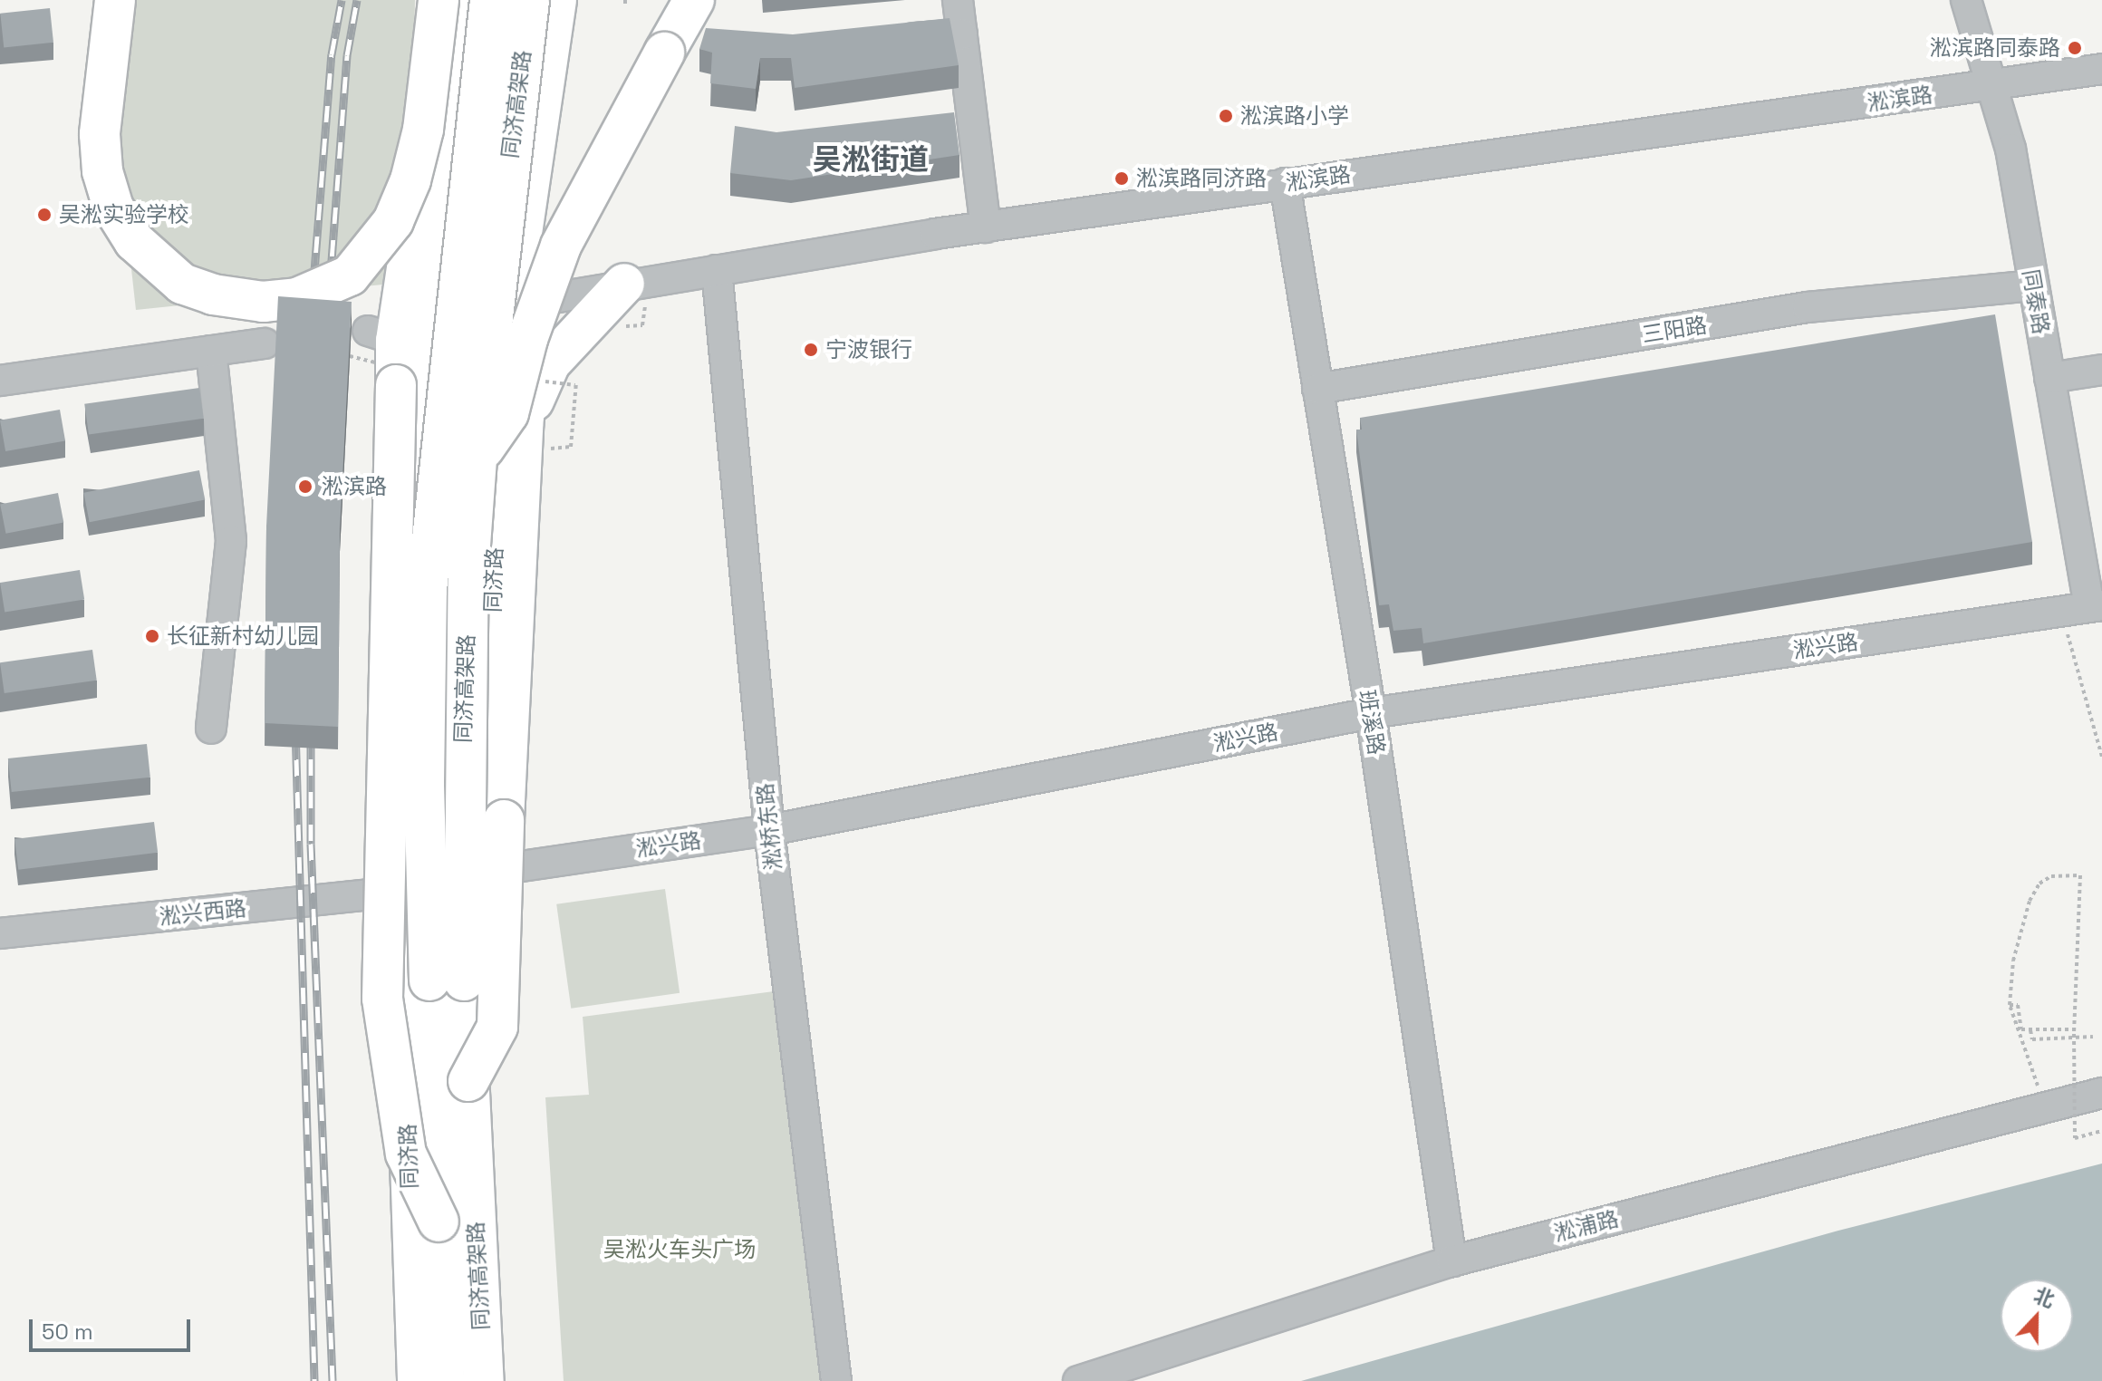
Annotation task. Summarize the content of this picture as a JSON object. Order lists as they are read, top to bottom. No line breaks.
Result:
{"streets":{"highway":["同济高架路"],"main road":["同济路"],"street":["淞滨路","同泰路","三阳路","淞兴路","班溪路","淞桥东路","淞兴西路","淞浦路"]},"crossings":[["淞滨路","同泰路"],["淞滨路","同济路"],["淞滨路","班溪路"],["淞滨路","淞桥东路"],["同泰路","三阳路"],["同泰路","淞兴路"],["三阳路","班溪路"],["同济路","淞兴路"],["同济路","淞兴西路"],["淞兴路","班溪路"],["淞兴路","淞桥东路"],["淞兴路","淞兴西路"],["班溪路","淞浦路"]],"districts":["吴淞街道"],"parks":["吴淞火车头广场"],"places":["淞滨路同泰路","淞滨路小学","淞滨路同济路","吴淞实验学校","宁波银行","淞滨路","长征新村幼儿园"],"scale_bar":"50 m","north":"top"}
